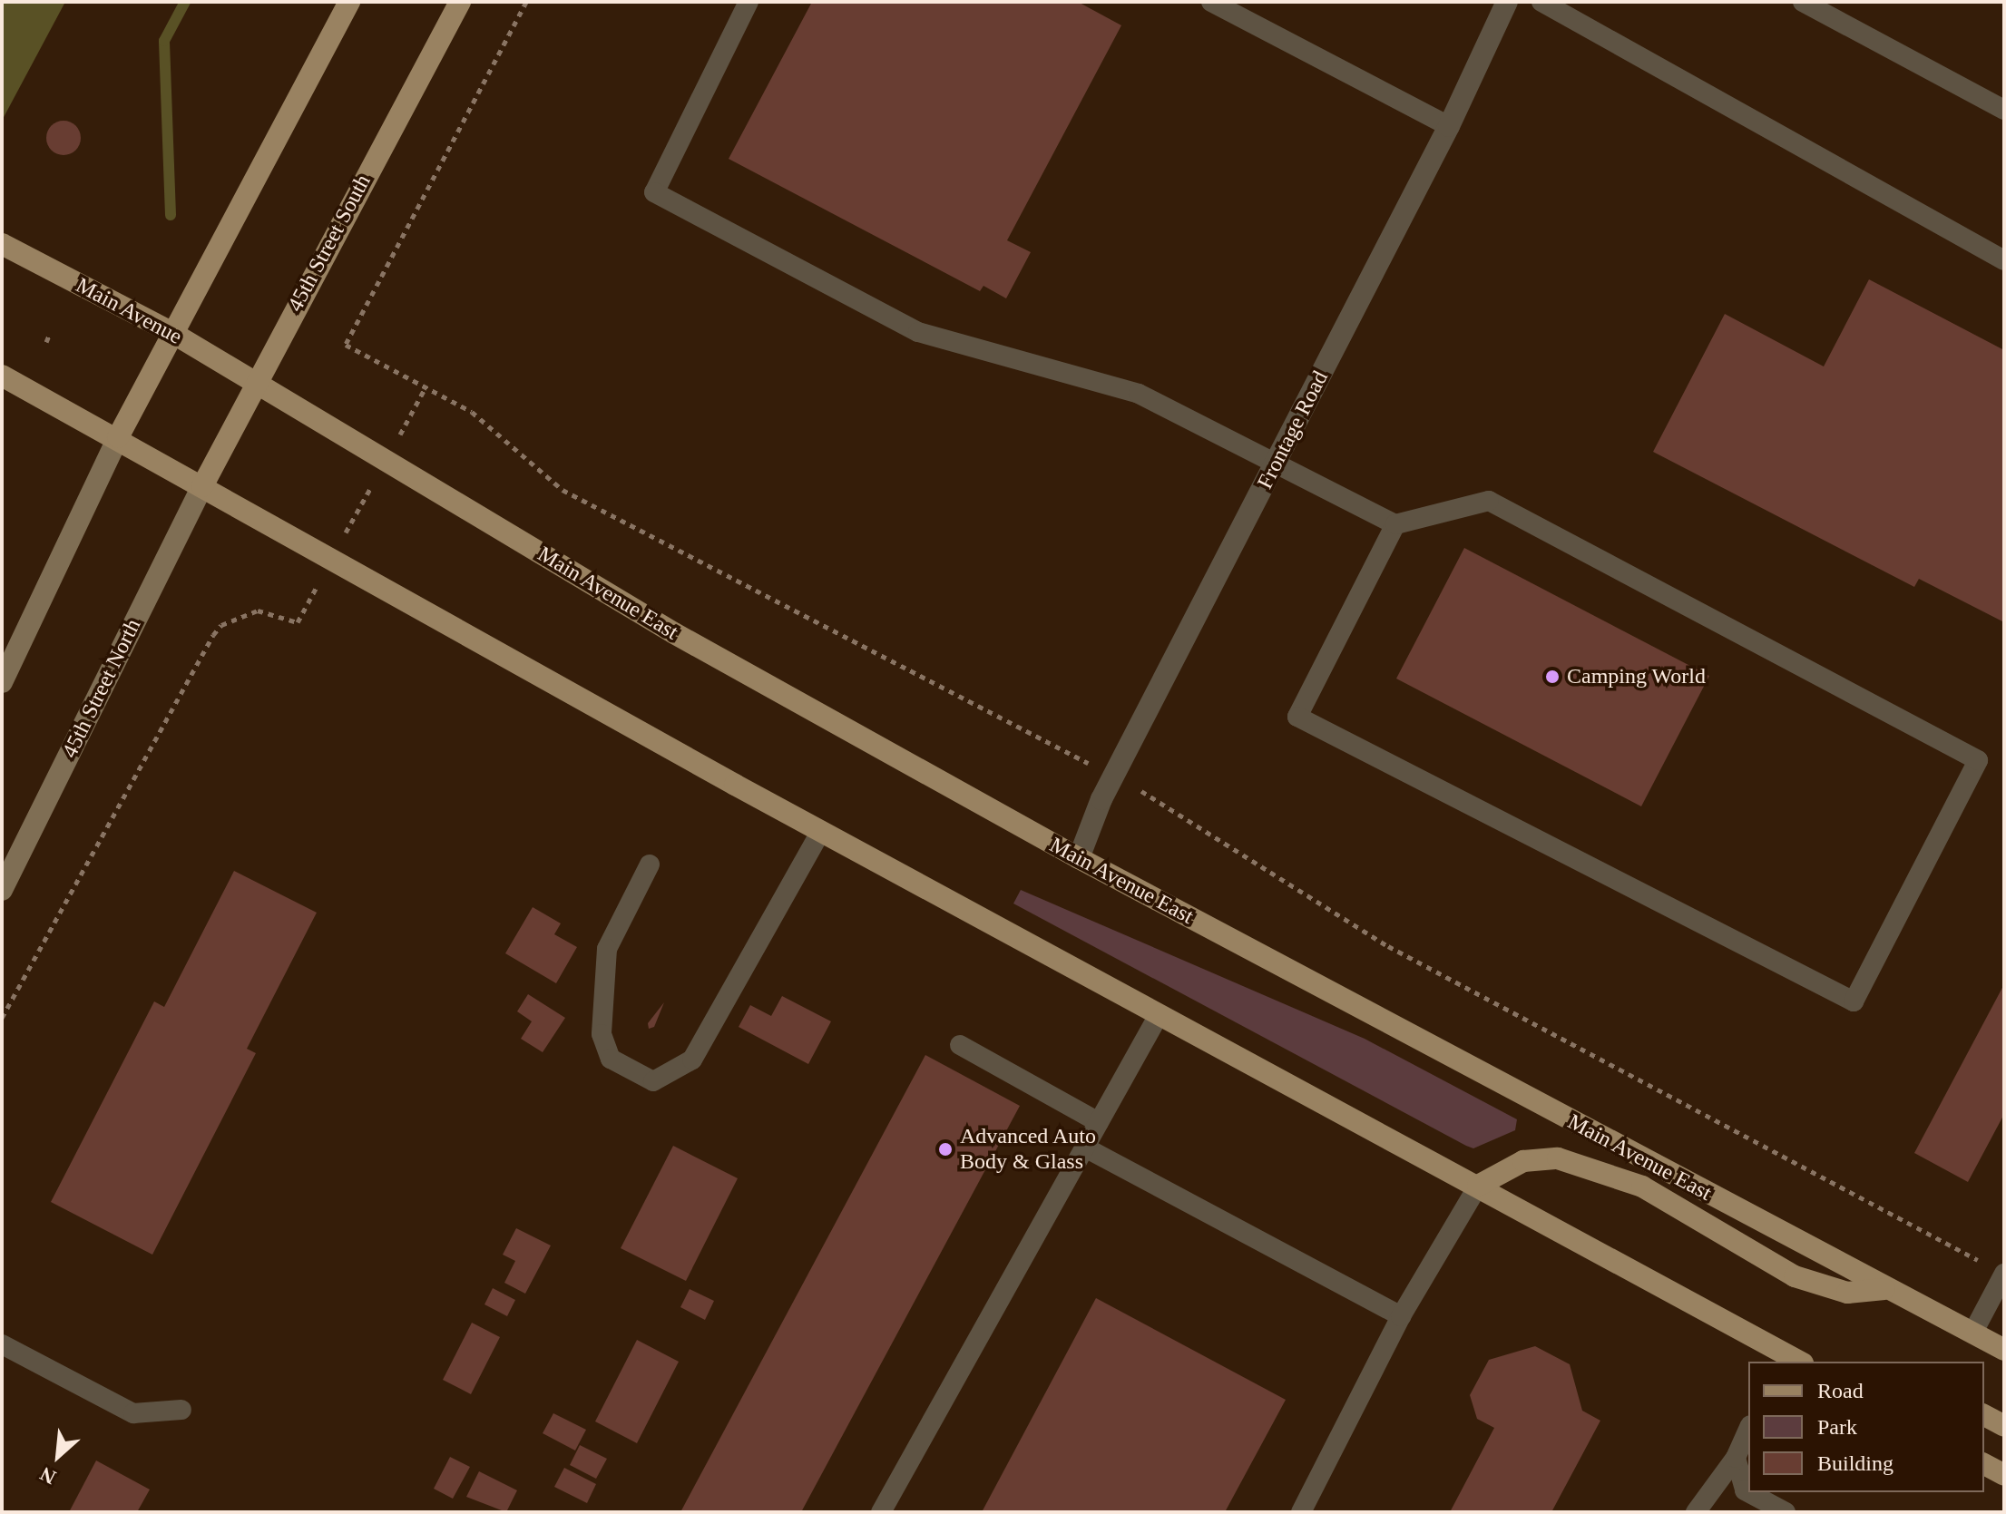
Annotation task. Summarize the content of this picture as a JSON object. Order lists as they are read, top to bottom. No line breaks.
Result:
{"streets":{"main road":["45th Street South","Main Avenue","Main Avenue East","45th Street North"],"street":["Frontage Road"]},"crossings":[["45th Street South","Main Avenue"],["45th Street South","Main Avenue East"],["45th Street South","45th Street North"],["Main Avenue","Main Avenue East"],["Frontage Road","Main Avenue East"]],"places":["Camping World","Advanced Auto Body & Glass"],"legend":["Road","Park","Building"],"north":"bottom left"}
